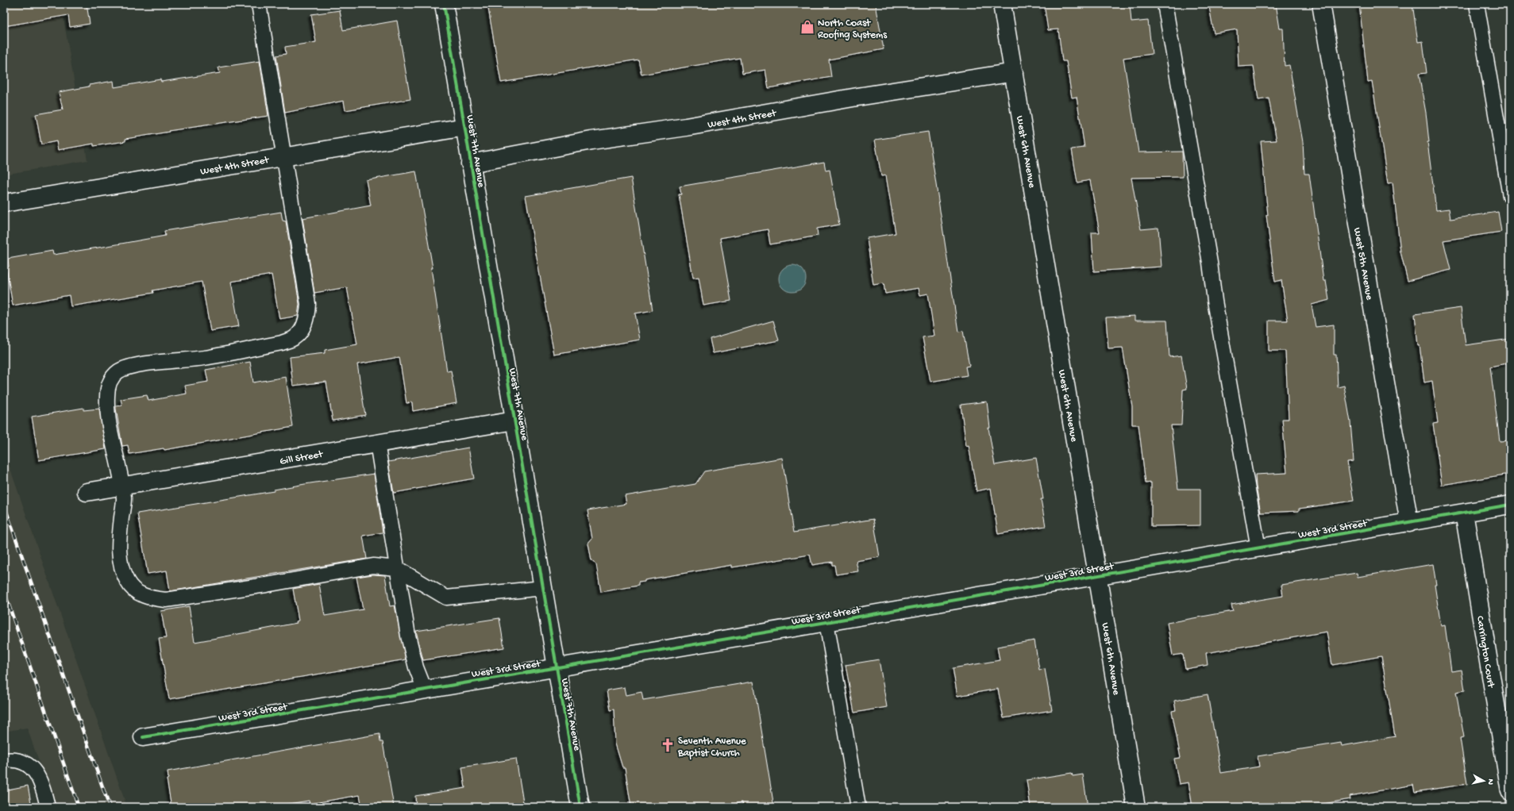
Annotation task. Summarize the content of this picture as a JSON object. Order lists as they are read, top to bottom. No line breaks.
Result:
{"streets":{"street":["West 4th Street","West 7th Avenue","West 6th Avenue","West 5th Avenue","Gill Street","West 3rd Street","Carrington Court"]},"crossings":[["West 4th Street","West 7th Avenue"],["West 4th Street","West 6th Avenue"],["West 7th Avenue","Gill Street"],["West 7th Avenue","West 3rd Street"],["West 6th Avenue","West 3rd Street"],["West 5th Avenue","West 3rd Street"],["West 3rd Street","Carrington Court"]],"places":{"shop":["North Coast Roofing Systems"],"church":["Seventh Avenue Baptist Church"]},"north":"right"}
